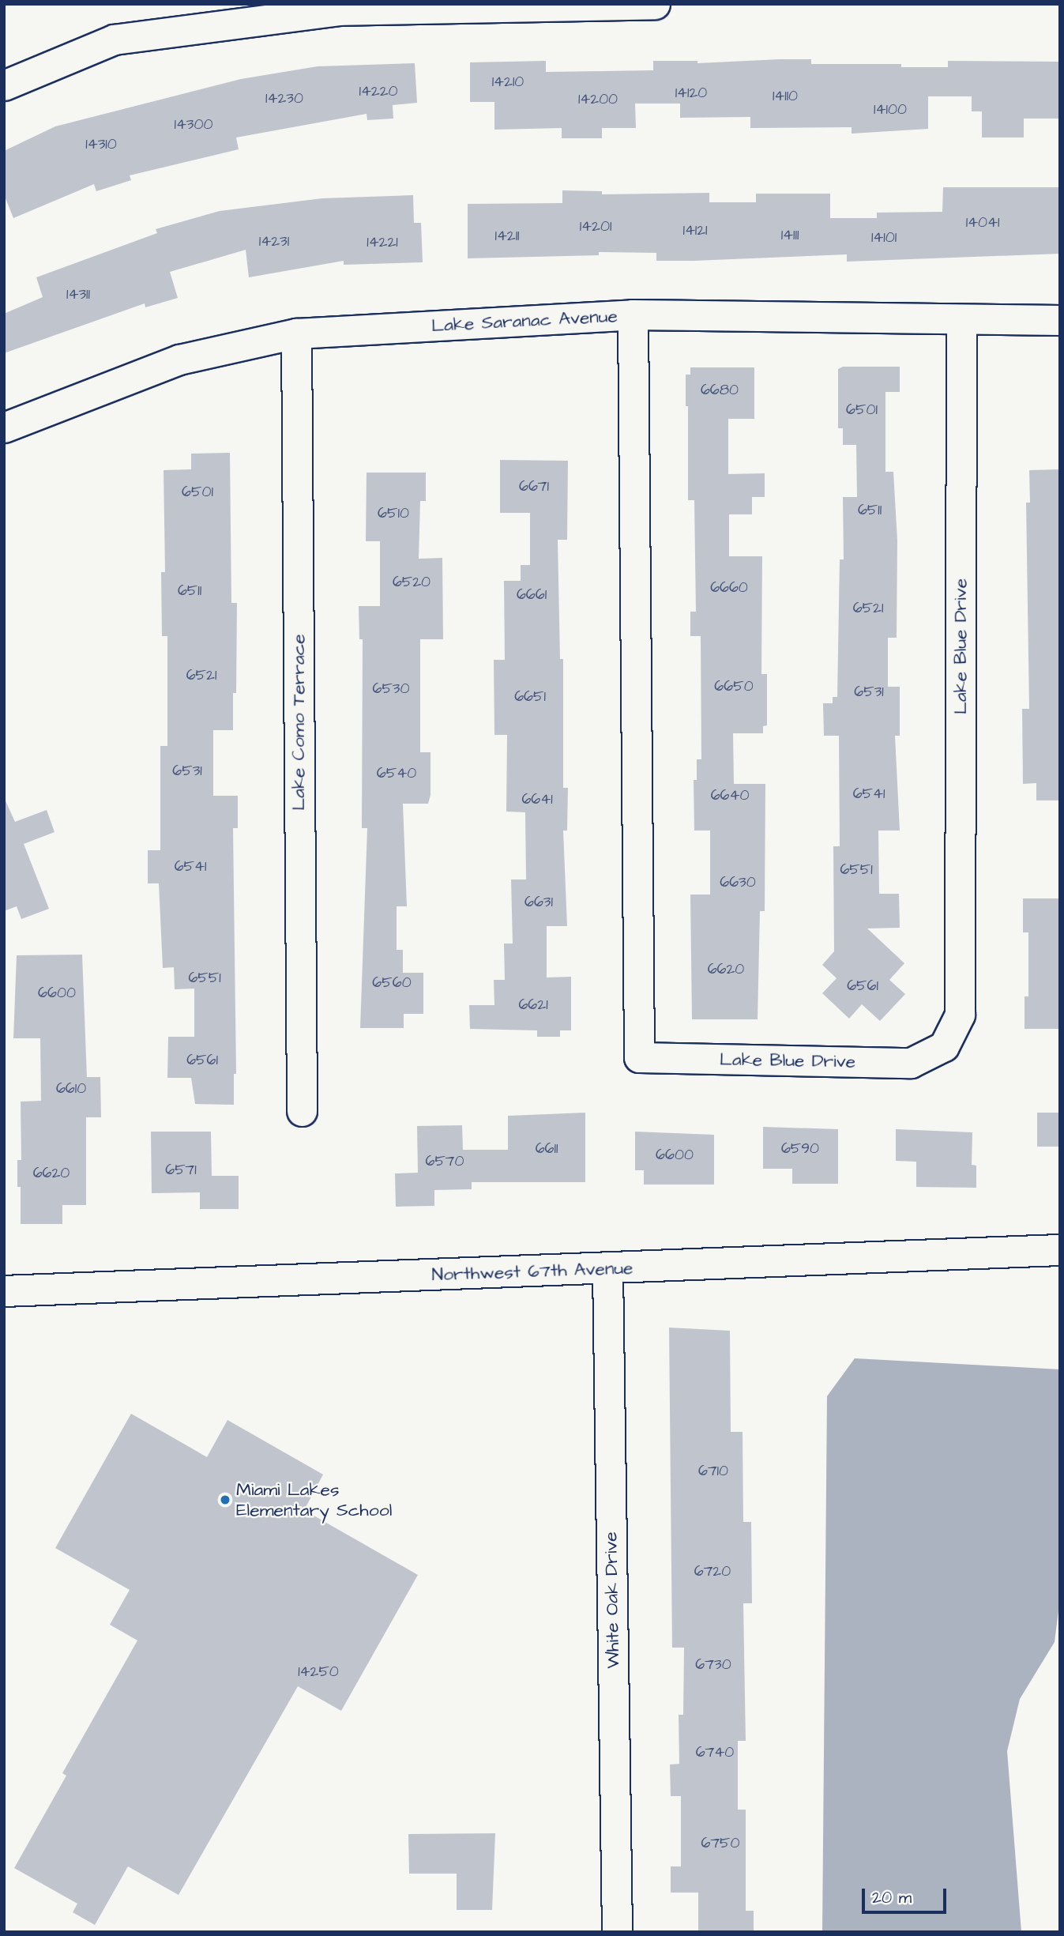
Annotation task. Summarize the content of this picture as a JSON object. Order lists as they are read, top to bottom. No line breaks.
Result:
{"streets":{"main road":["Northwest 67th Avenue"],"street":["Lake Saranac Avenue","Lake Blue Drive","Lake Como Terrace","White Oak Drive"]},"crossings":[["Lake Saranac Avenue","Lake Blue Drive"],["Lake Saranac Avenue","Lake Como Terrace"],["Northwest 67th Avenue","White Oak Drive"]],"places":["Miami Lakes Elementary School"],"house_numbers":["14210","14220","14120","14110","14230","14200","14100","14300","14310","14041","14201","14121","14111","14211","14101","14231","14221","14311","6680","6501","6671","6501","6511","6510","6520","6660","6511","6661","6521","6521","6650","6530","6531","6651","6531","6540","6541","6640","6641","6541","6551","6630","6631","6620","6551","6560","6561","6600","6621","6561","6610","6611","6590","6600","6570","6571","6620","6710","6720","6730","14250","6740","6750"],"scale_bar":"20 m"}
